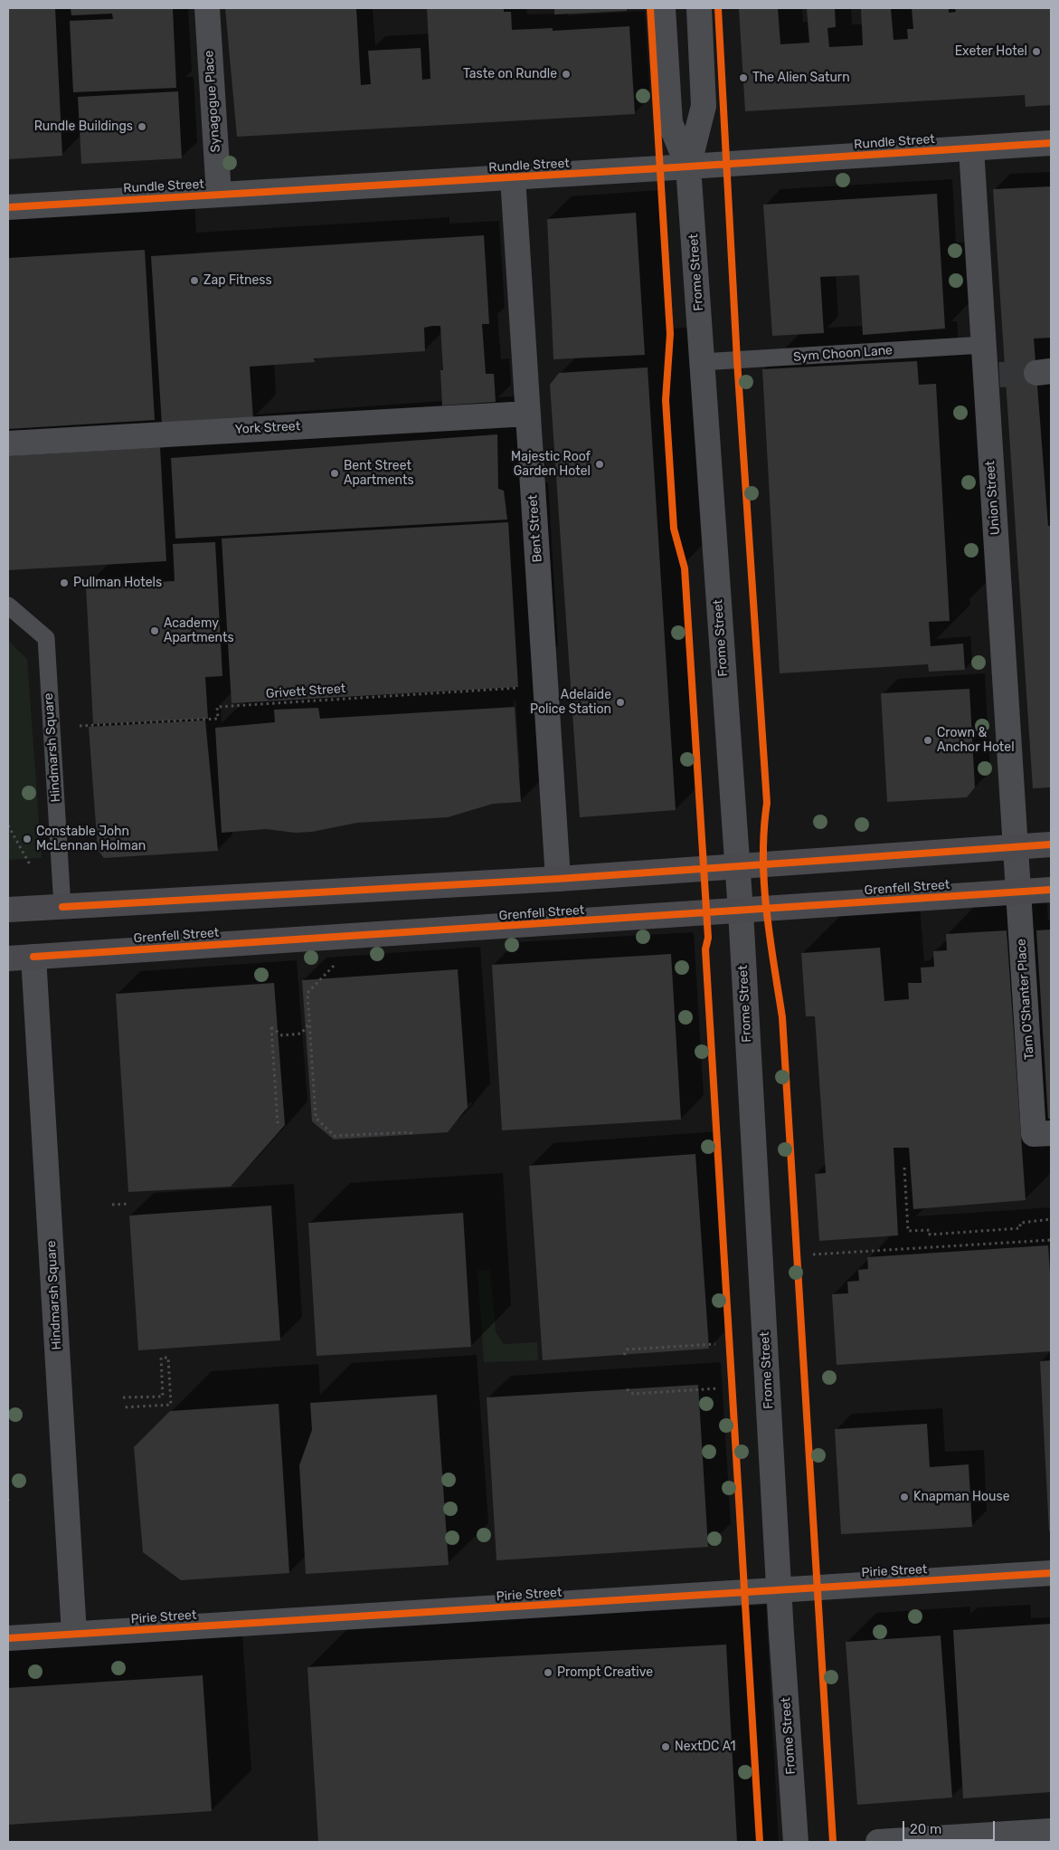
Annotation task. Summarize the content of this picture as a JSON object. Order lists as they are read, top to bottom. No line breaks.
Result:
{"streets":{"main road":["Grenfell Street"],"street":["Synagogue Place","Rundle Street","Frome Street","York Street","Union Street","Bent Street","Hindmarsh Square","Tam O'Shanter Place","Pirie Street"],"lane":["Sym Choon Lane"],"path":["Grivett Street"]},"crossings":[["Synagogue Place","Rundle Street"],["Rundle Street","Frome Street"],["Rundle Street","Union Street"],["Rundle Street","Bent Street"],["Frome Street","Sym Choon Lane"],["Frome Street","Grenfell Street"],["Frome Street","Pirie Street"],["Sym Choon Lane","Union Street"],["York Street","Bent Street"],["Union Street","Tam O'Shanter Place"],["Bent Street","Grivett Street"],["Hindmarsh Square","Grenfell Street"],["Hindmarsh Square","Pirie Street"],["Grenfell Street","Tam O'Shanter Place"]],"places":["Exeter Hotel","Taste on Rundle","The Alien Saturn","Rundle Buildings","Zap Fitness","Majestic Roof Garden Hotel","Bent Street Apartments","Pullman Hotels","Academy Apartments","Adelaide Police Station","Crown & Anchor Hotel","Constable John McLennan Holman","Knapman House","Prompt Creative","NextDC A1"],"scale_bar":"20 m"}
